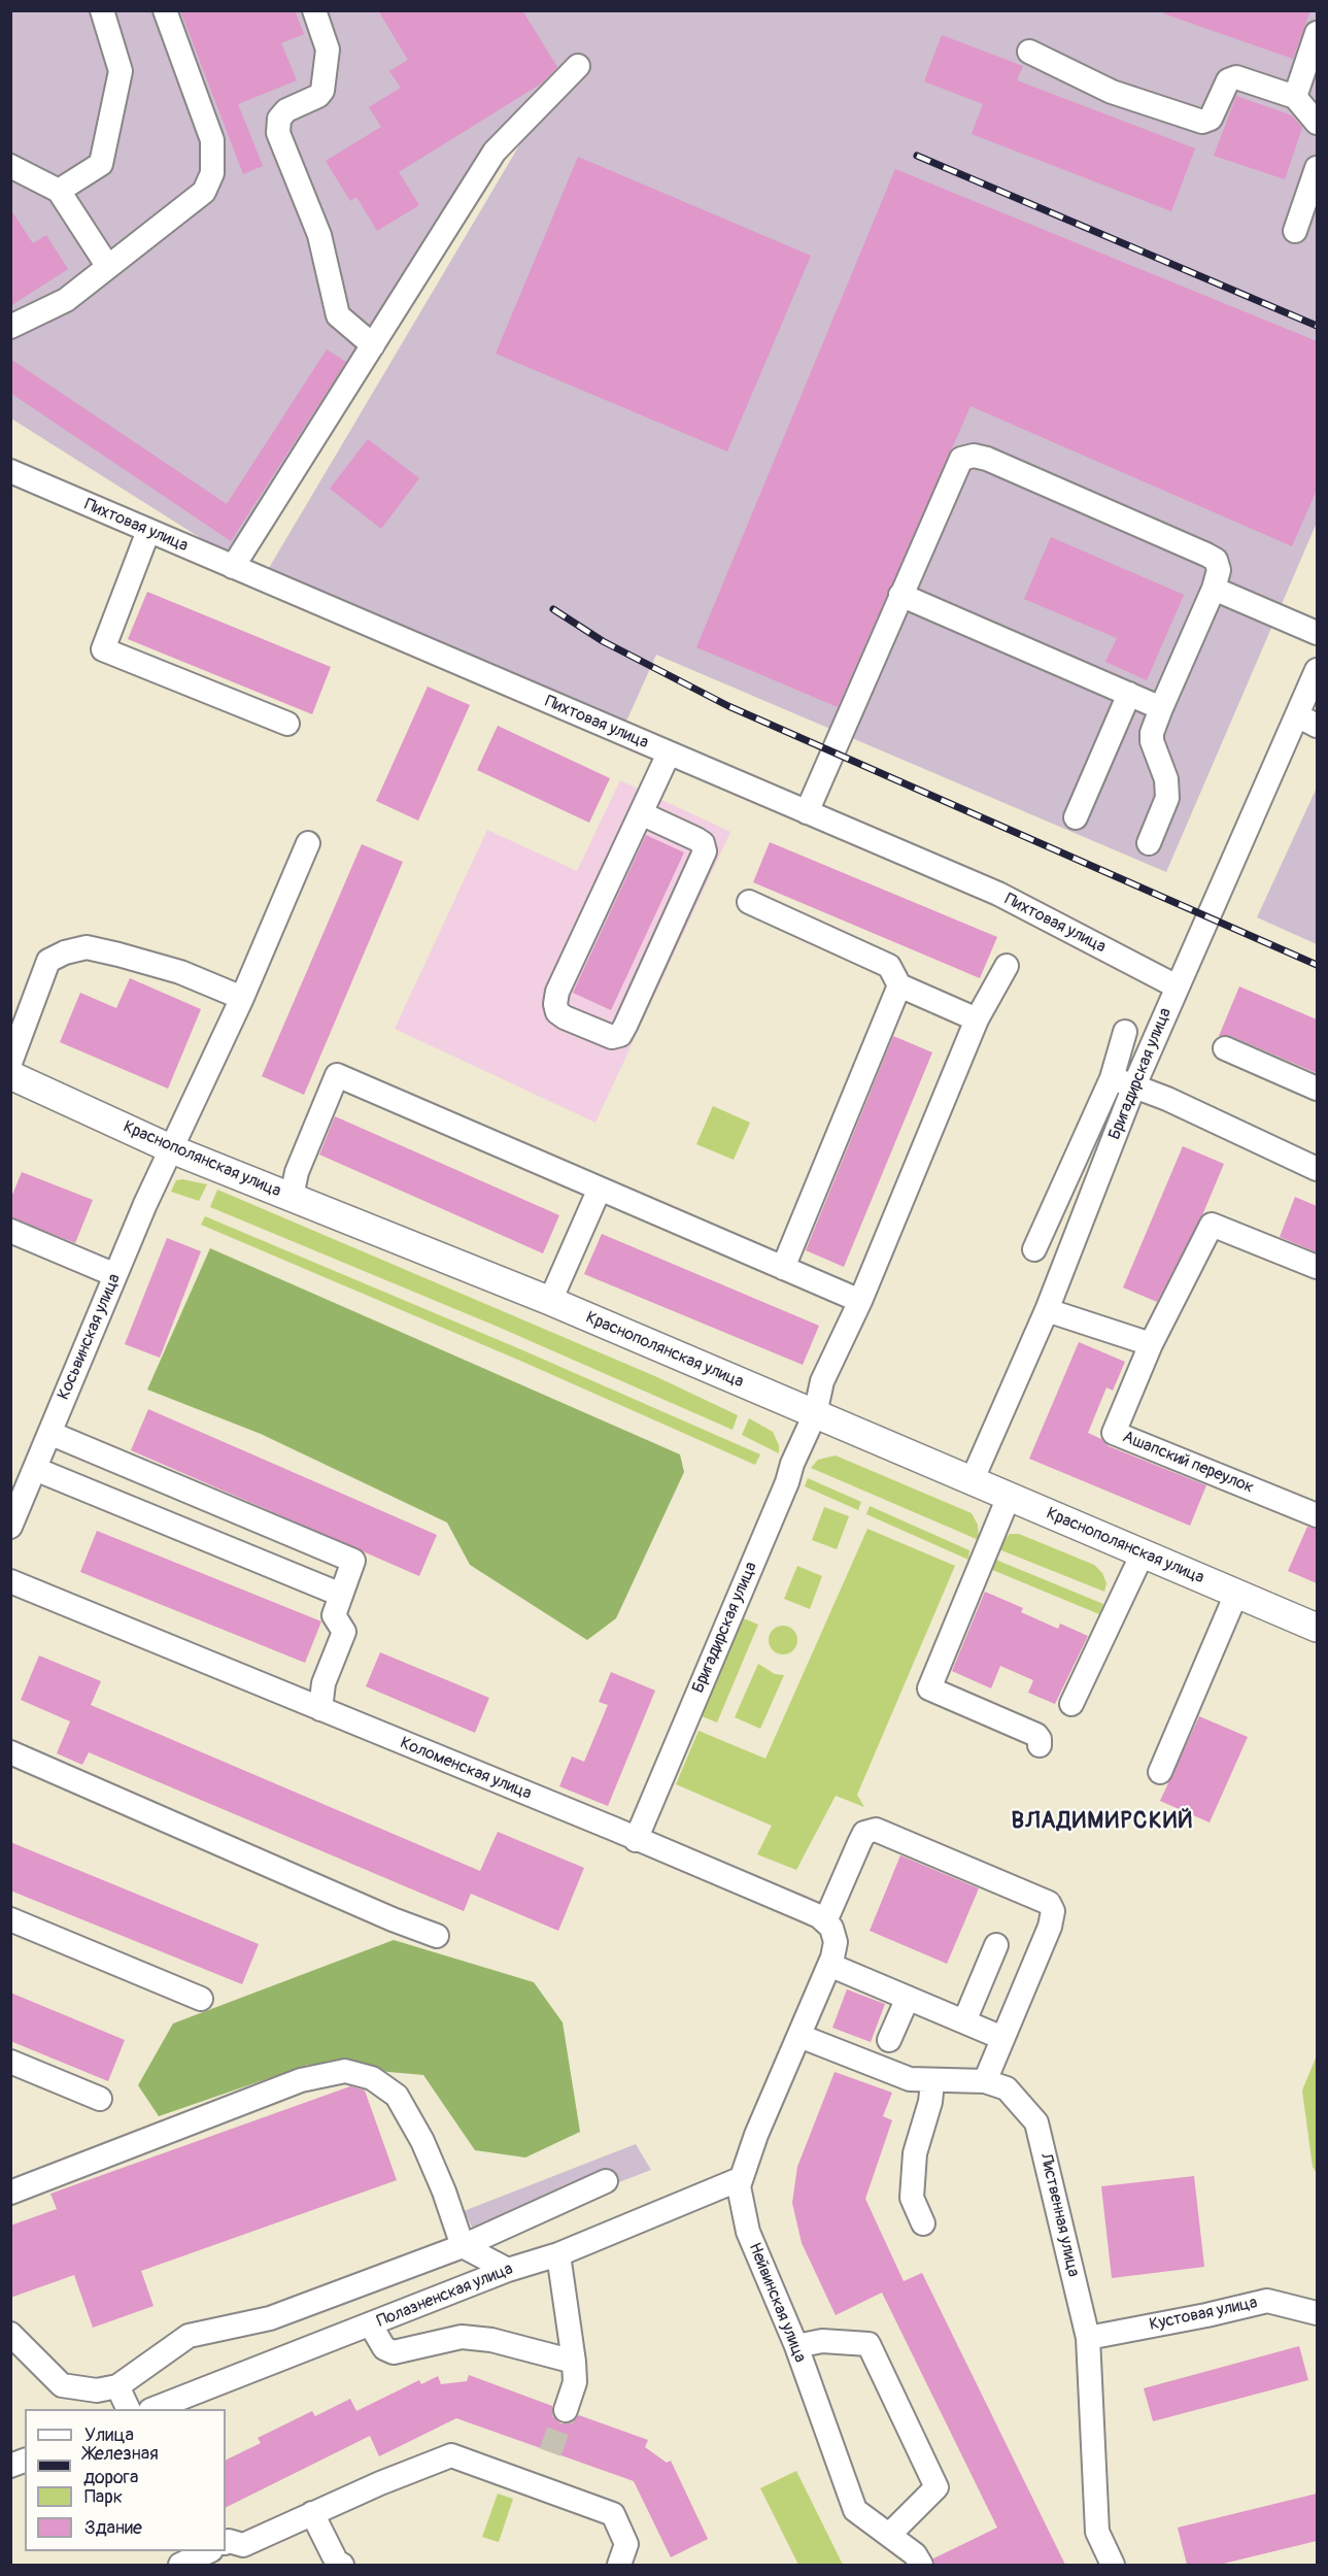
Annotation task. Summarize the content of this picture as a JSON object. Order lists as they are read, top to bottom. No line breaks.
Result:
{"streets":{"main road":["Краснополянская улица"],"street":["Пихтовая улица","Бригадирская улица","Косьвинская улица","Ашапский переулок","Коломенская улица","Лиственная улица","Полазненская улица","Нейвинская улица","Кустовая улица"]},"crossings":[["Пихтовая улица","Бригадирская улица"],["Бригадирская улица","Краснополянская улица"],["Бригадирская улица","Коломенская улица"],["Краснополянская улица","Косьвинская улица"],["Лиственная улица","Нейвинская улица"],["Лиственная улица","Кустовая улица"],["Полазненская улица","Нейвинская улица"]],"districts":["ВЛАДИМИРСКИЙ"],"legend":["Улица","Железная дорога","Парк","Здание"]}
